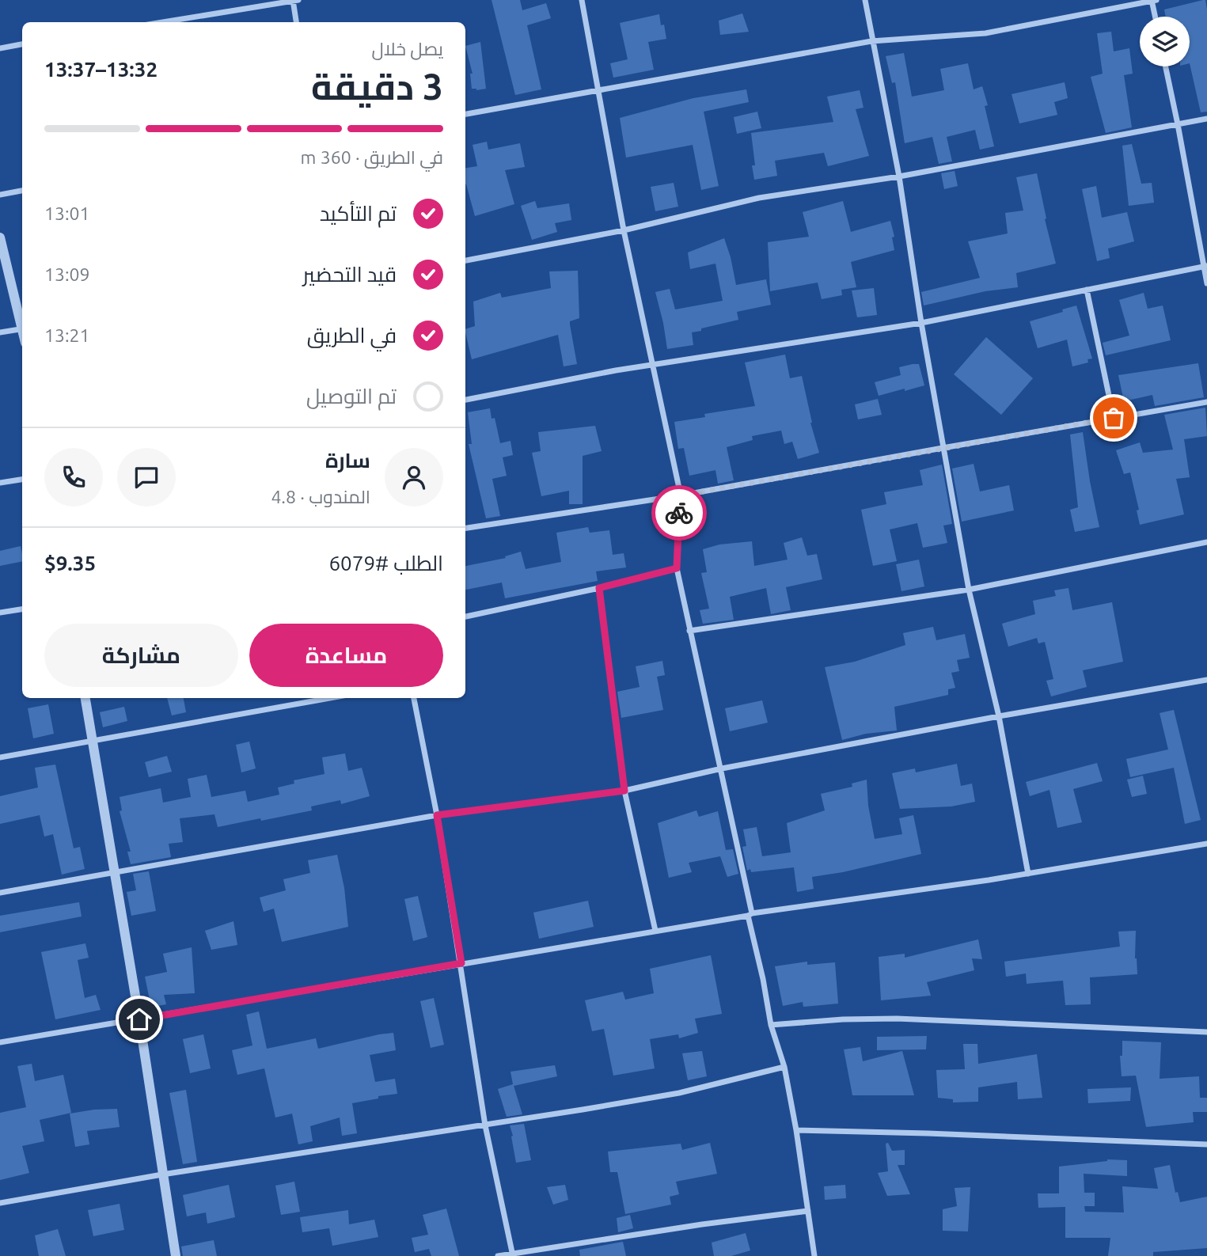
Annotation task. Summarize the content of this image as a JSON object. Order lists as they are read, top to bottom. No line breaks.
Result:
{"page":{"heading":["3 دقيقة","يصل خلال","13:32–13:37"],"panel":["سارة","المندوب · 4.8","الطلب #6079","$9.35"],"bar":"في الطريق · 360 m","list":[["تم التأكيد","13:01"],["قيد التحضير","13:09"],["في الطريق","13:21"],"تم التوصيل"],"buttons":["مساعدة","مشاركة"]}}
